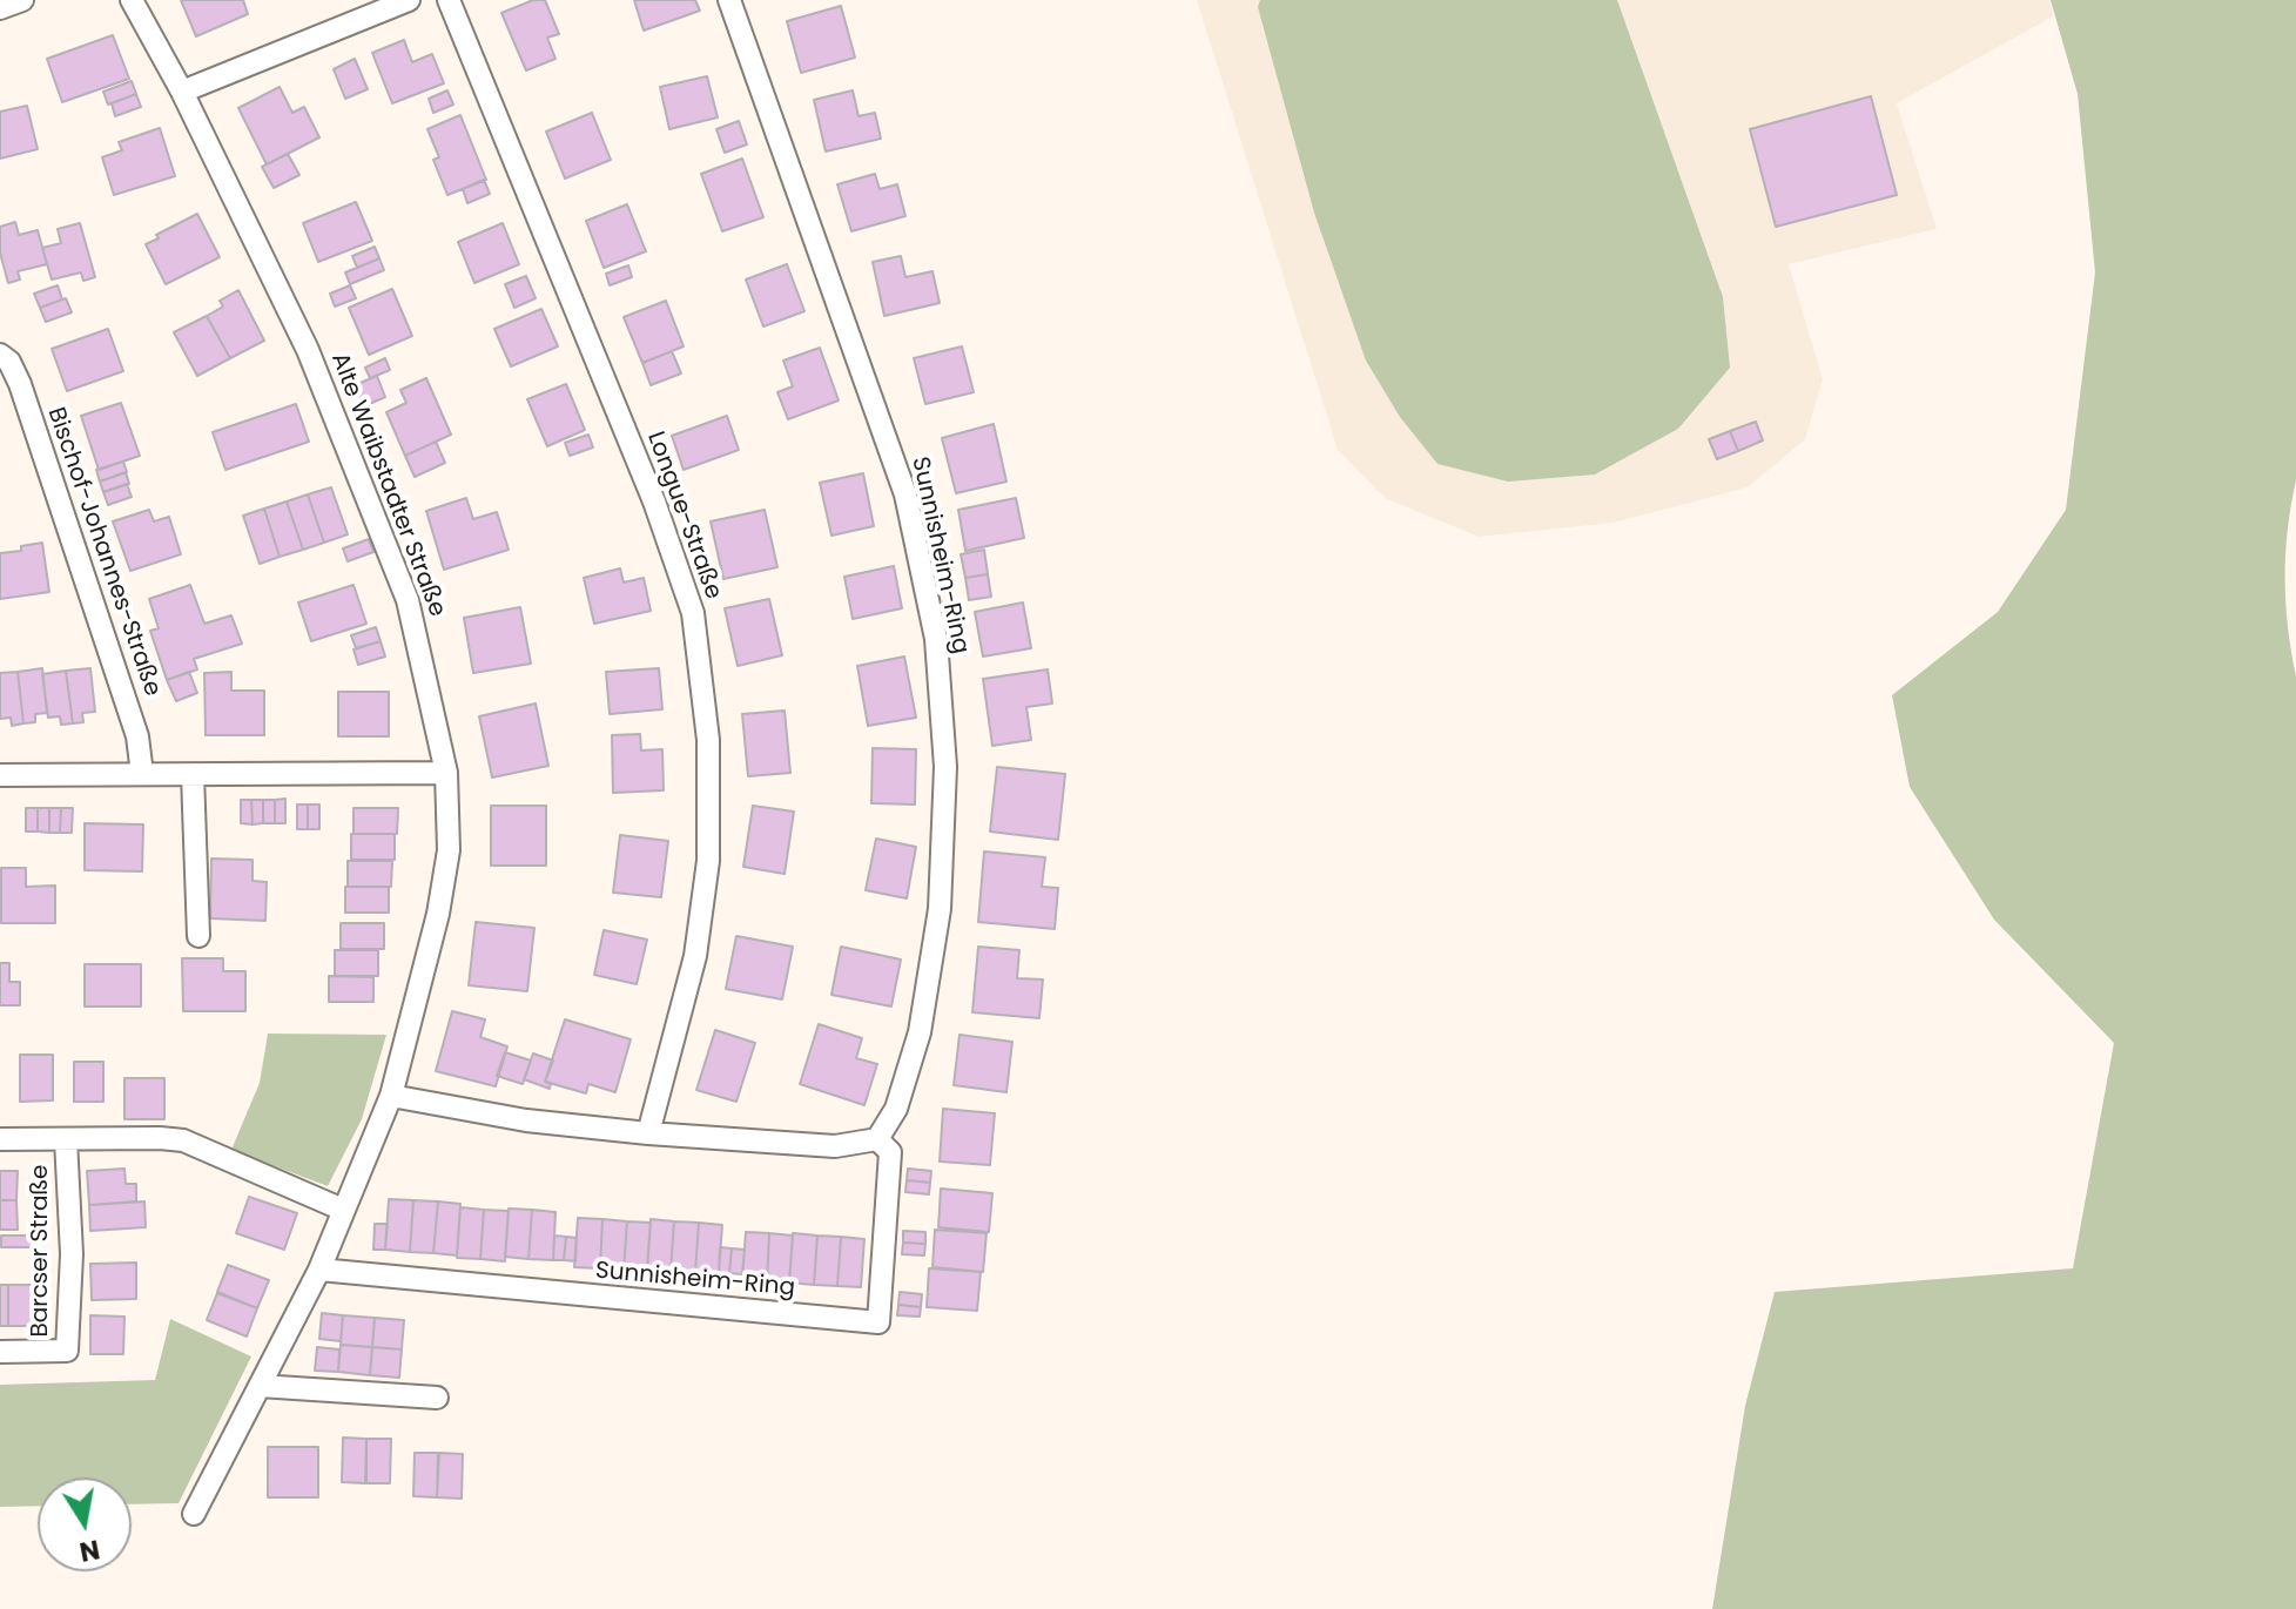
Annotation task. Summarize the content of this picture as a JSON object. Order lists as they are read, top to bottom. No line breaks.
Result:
{"streets":{"street":["Alte Waibstadter Straße","Longue-Straße","Bischof-Johannes-Straße","Sunnisheim-Ring","Barcser Straße"]},"crossings":[["Alte Waibstadter Straße","Sunnisheim-Ring"],["Alte Waibstadter Straße","Barcser Straße"]],"north":"bottom"}
